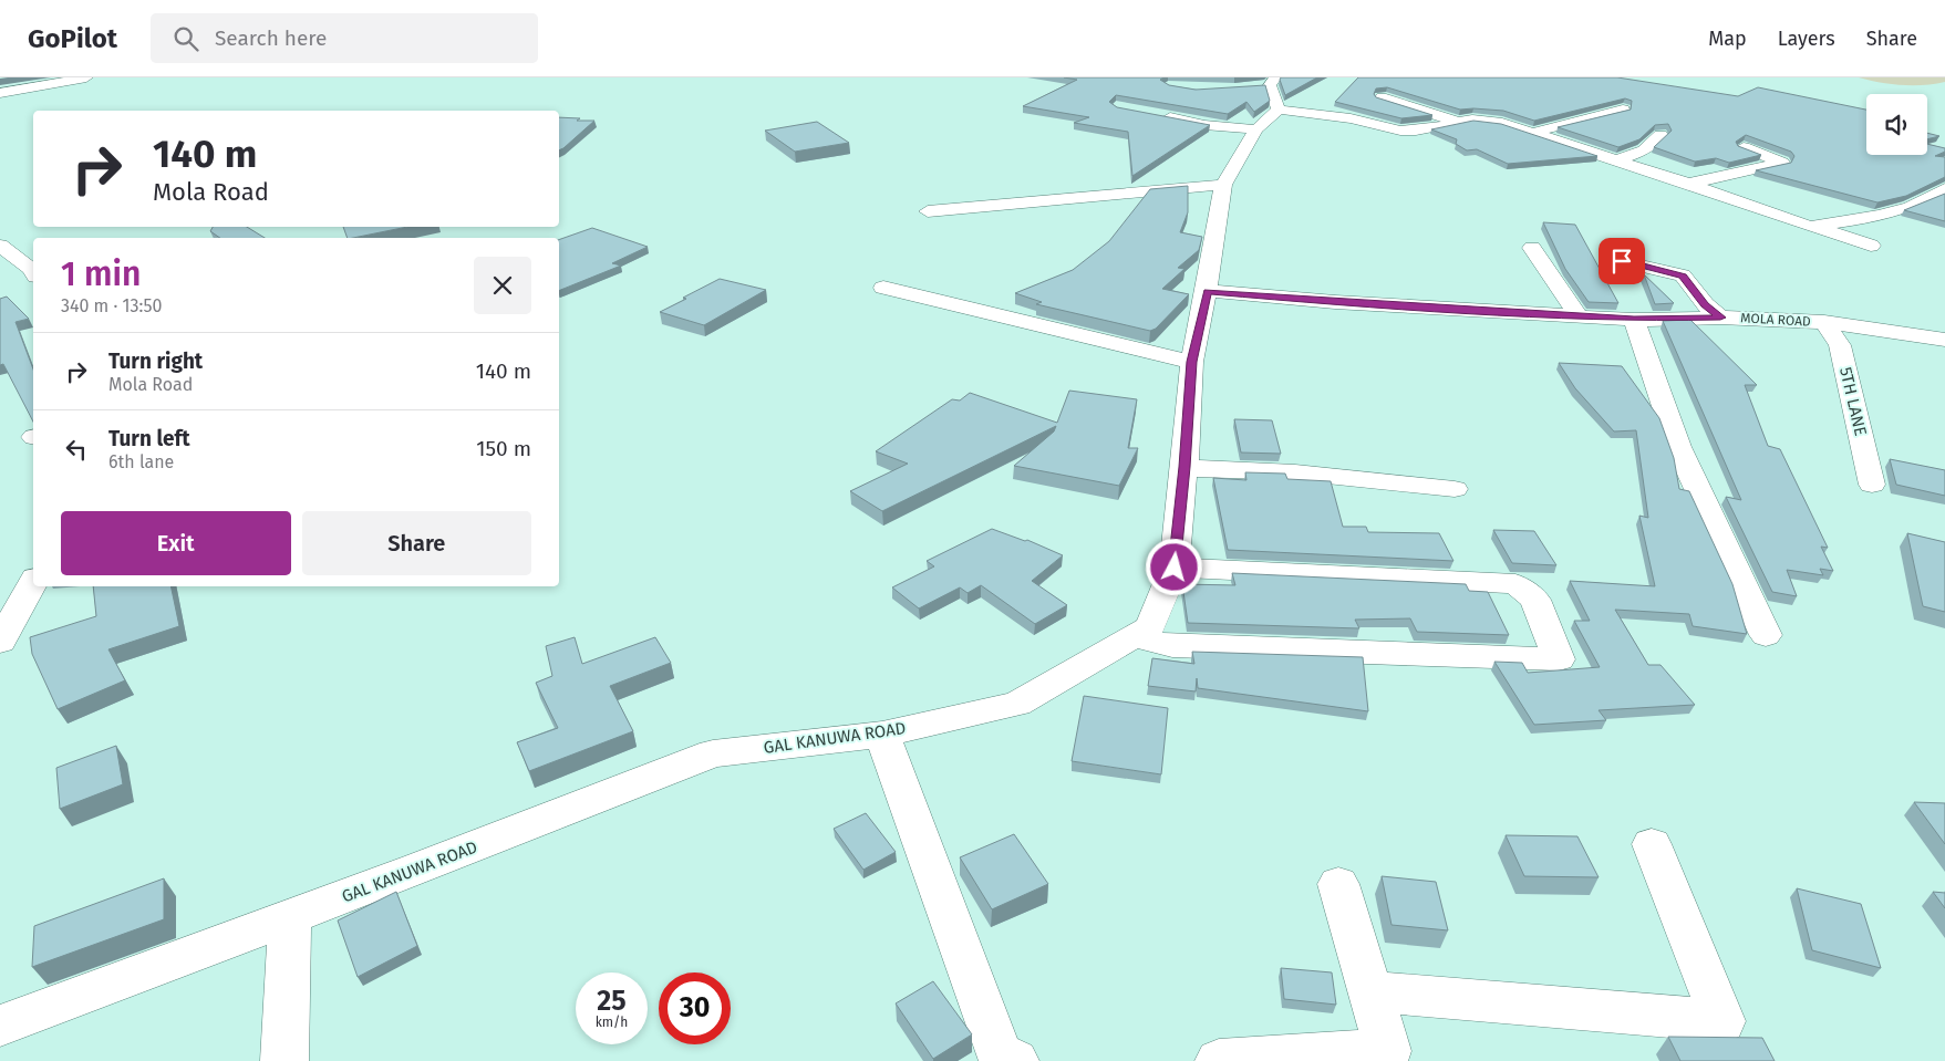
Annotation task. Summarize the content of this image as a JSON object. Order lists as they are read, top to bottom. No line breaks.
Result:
{"streets":{"street":["MOLA ROAD","5TH LANE","GAL KANUWA ROAD"]},"crossings":[["MOLA ROAD","5TH LANE"],["MOLA ROAD","GAL KANUWA ROAD"]],"page":{"header":"GoPilot","search":"Search here","nav":["Map","Layers","Share"],"turn":["140 m","Mola Road"],"heading":["1 min","340 m · 13:50"],"list":[{"name":"Turn right","note":"Mola Road","value":"140 m"},{"name":"Turn left","note":"6th lane","value":"150 m"}],"buttons":["Exit","Share"],"speed":"25 km/h","limit":"30"}}
